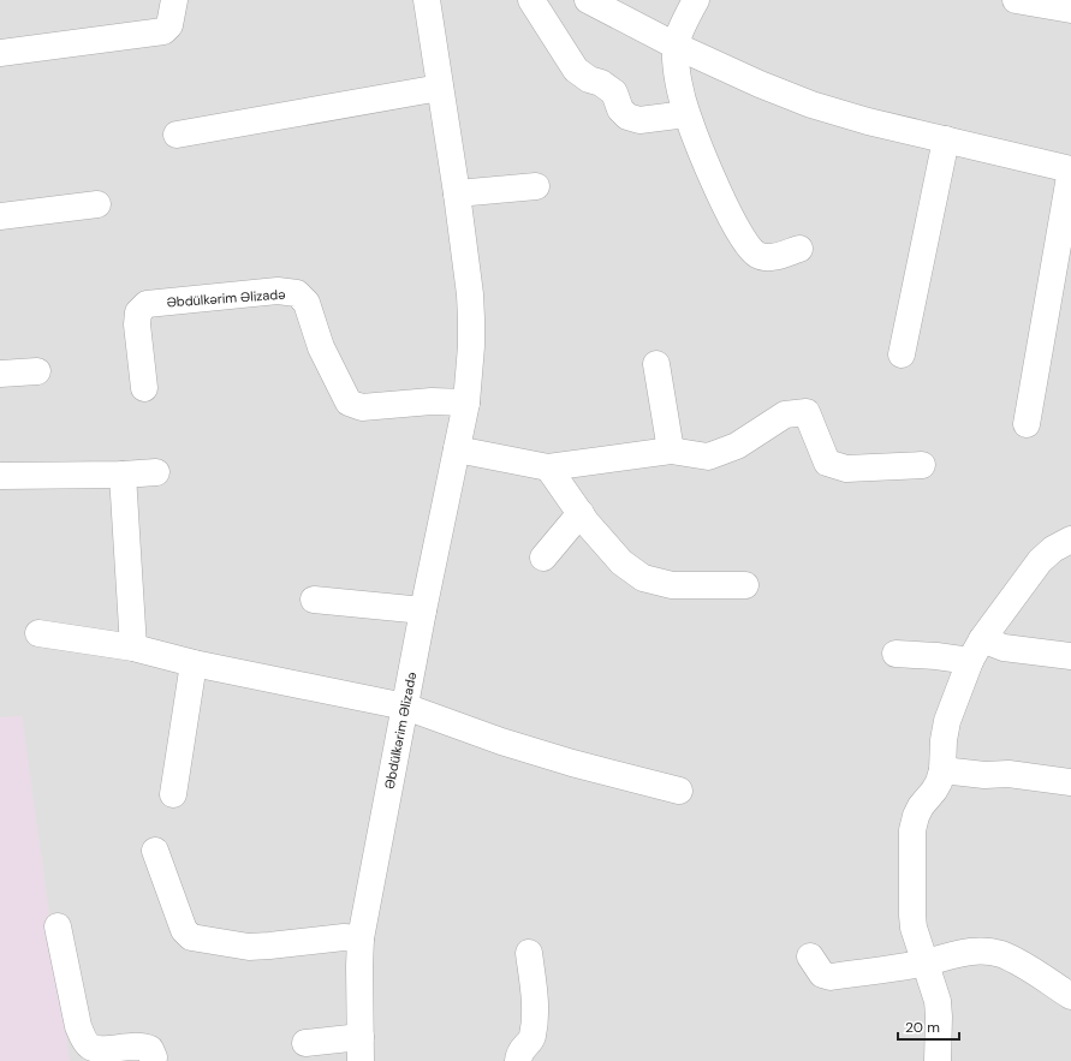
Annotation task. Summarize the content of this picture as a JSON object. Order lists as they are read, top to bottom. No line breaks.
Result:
{"streets":{"street":["Əbdülkərim Əlizadə"]},"scale_bar":"20 m"}
